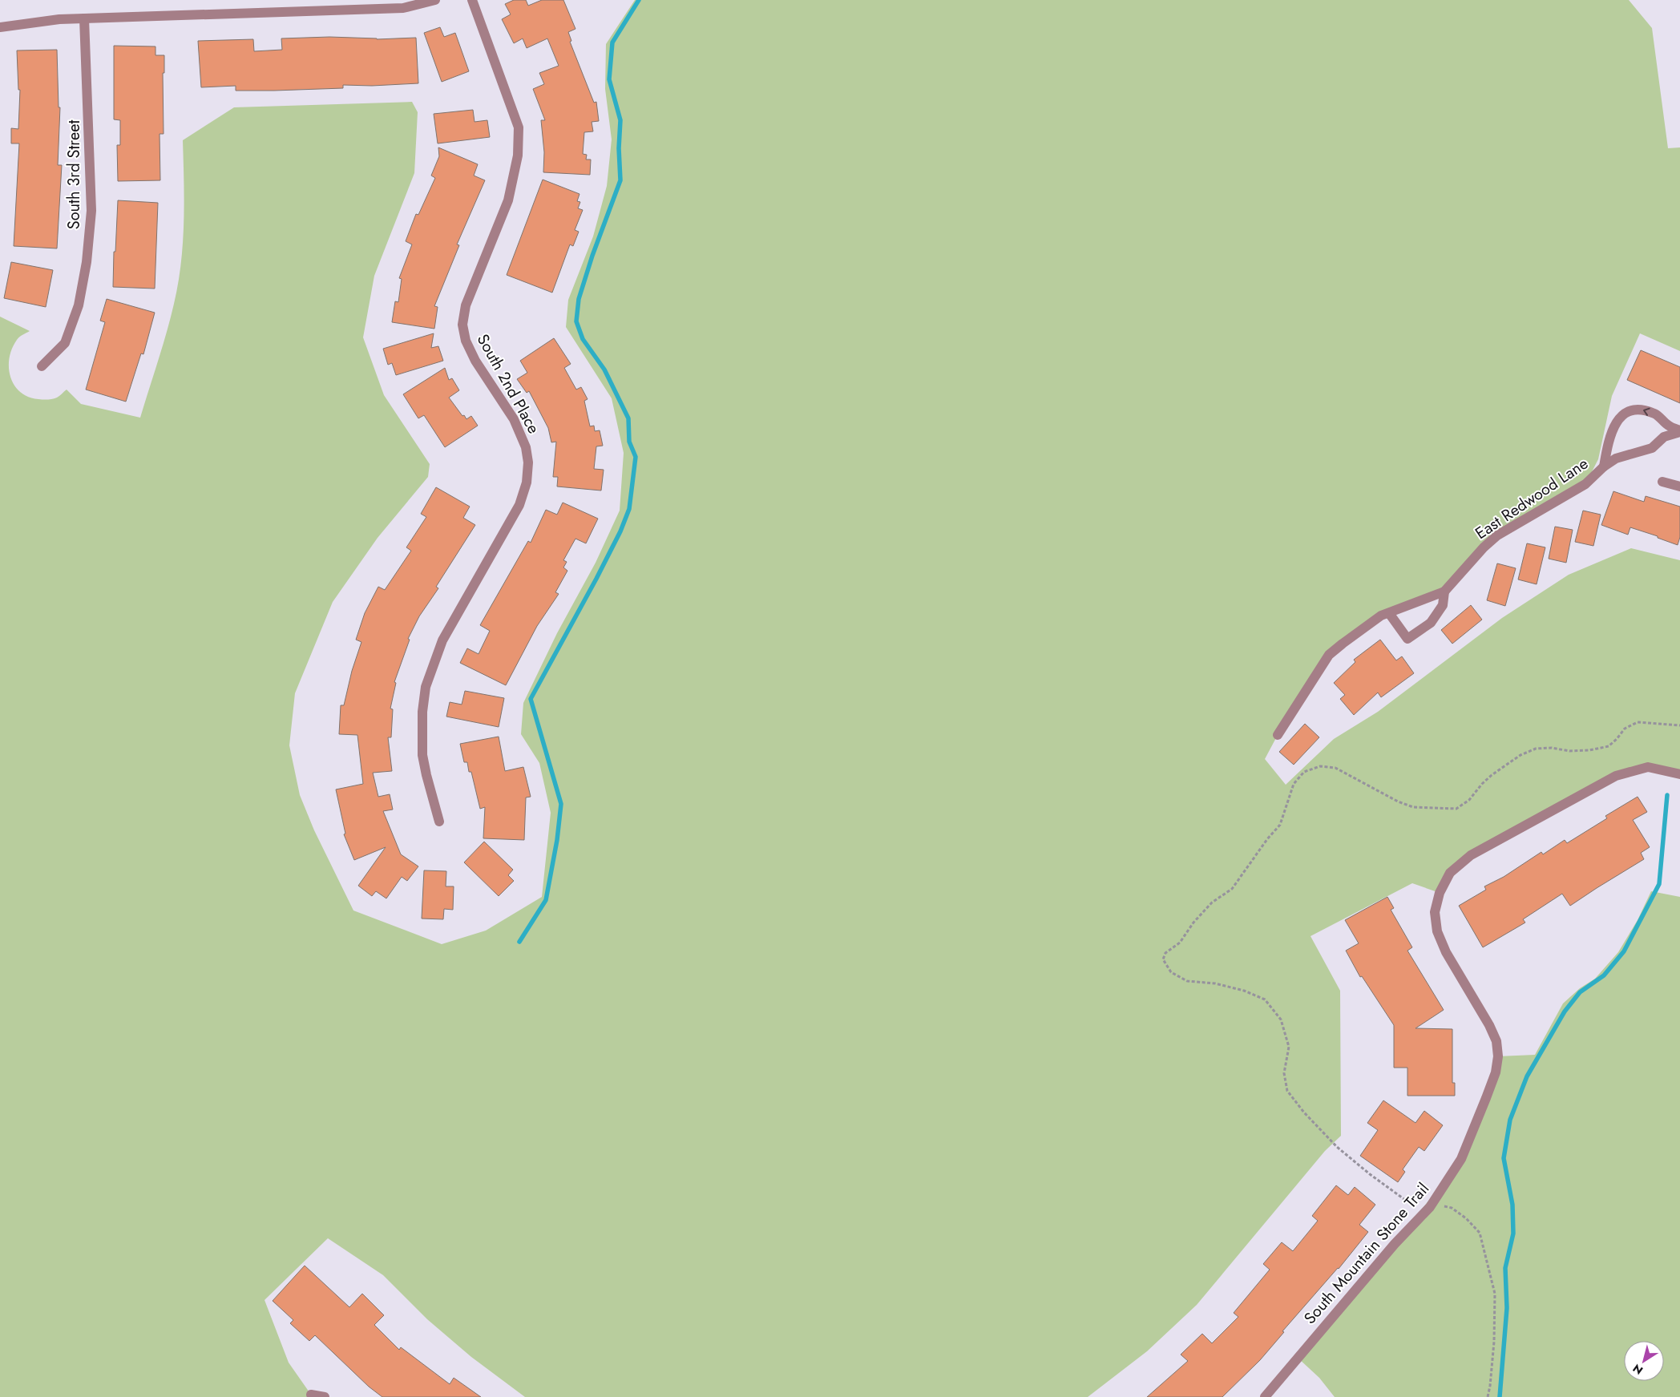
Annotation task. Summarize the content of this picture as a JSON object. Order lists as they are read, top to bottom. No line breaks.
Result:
{"streets":{"street":["South 3rd Street","South 2nd Place","East Redwood Lane","South Mountain Stone Trail"]},"north":"bottom left"}
